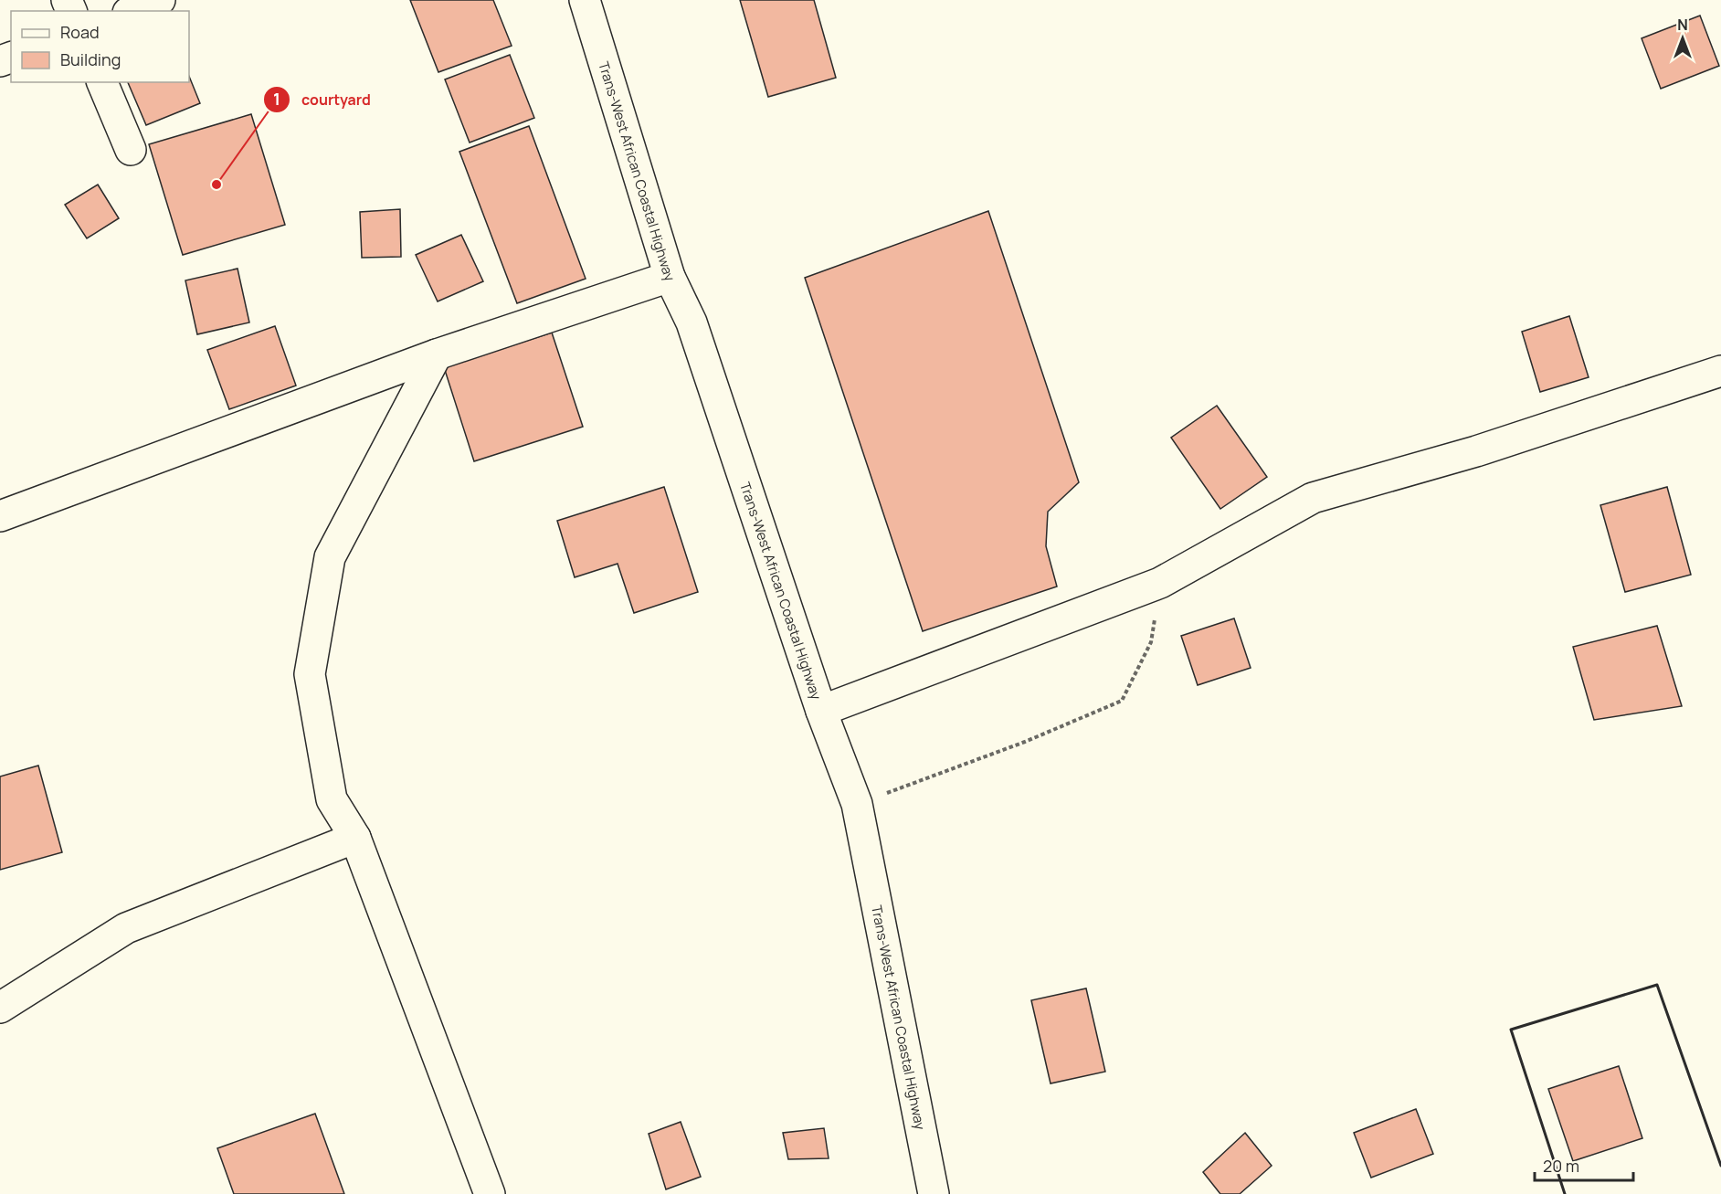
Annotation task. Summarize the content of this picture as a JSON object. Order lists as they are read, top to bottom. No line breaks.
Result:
{"streets":{"main road":["Trans-West African Coastal Highway"]},"places":["courtyard"],"legend":["Road","Building"],"scale_bar":"20 m","north":"top"}
